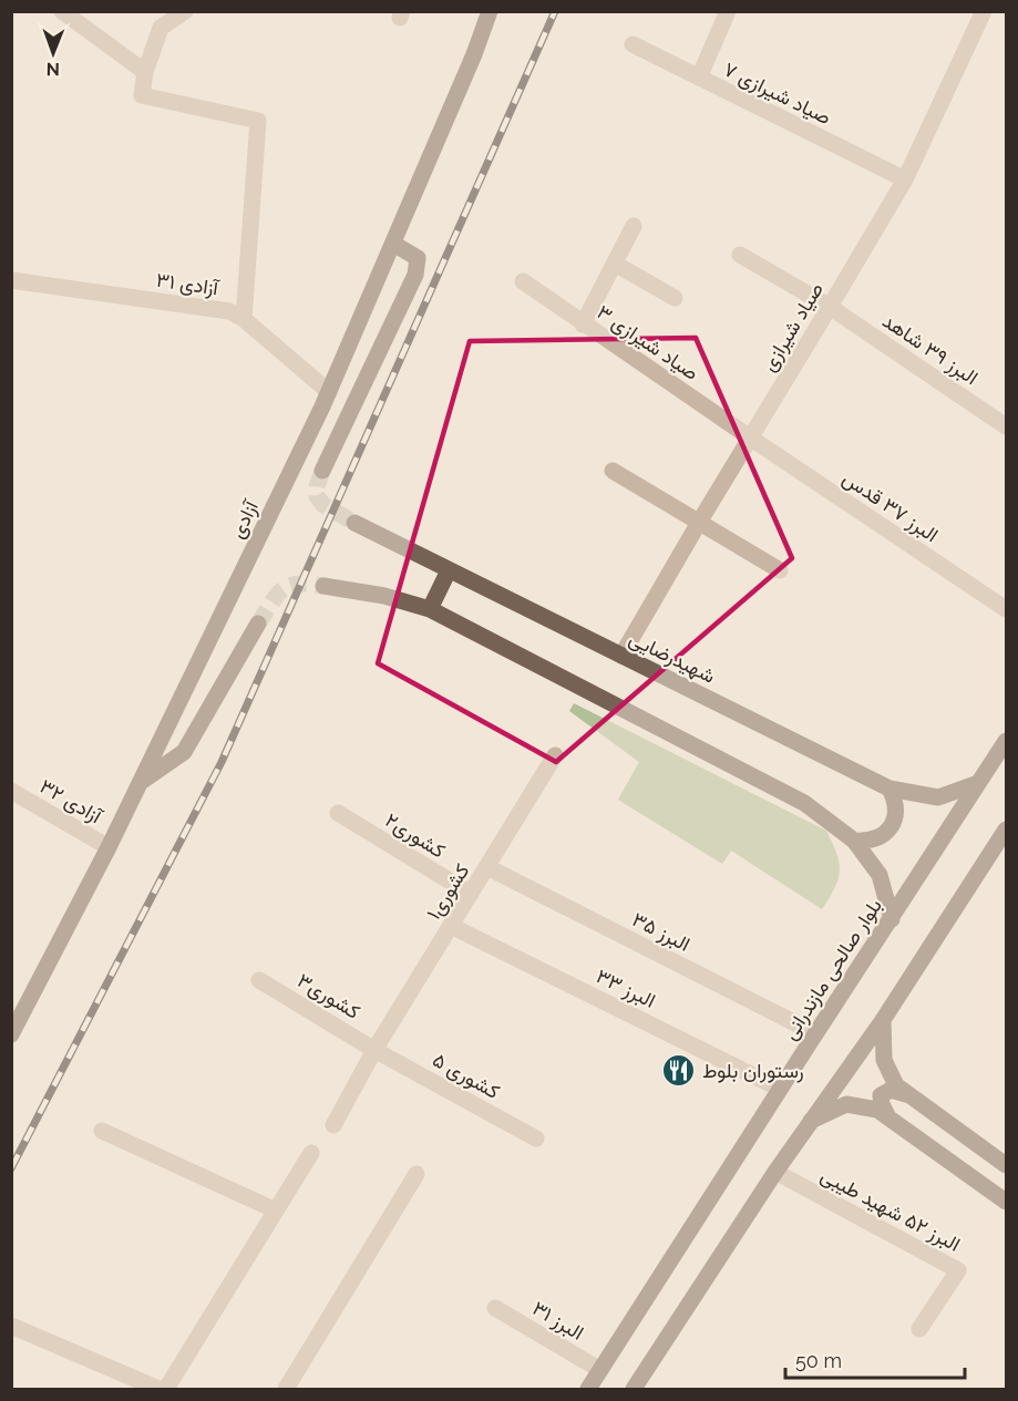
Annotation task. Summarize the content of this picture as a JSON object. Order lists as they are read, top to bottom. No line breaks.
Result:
{"streets":{"main road":["آزادی","شهیدرضایی","بلوار صالحی مازندرانی"],"street":["صیاد شیرازی ۷","آزادی ۳۱","صیاد شیرازی","صیاد شیرازی ۳","البرز ۳۹ شاهد","البرز ۳۷ قدس","آزادی ۳۲","کشوری۲","کشوری۱","البرز ۳۵","البرز ۳۳","کشوری۳","کشوری ۵","البرز ۵۲ شهید طیبی","البرز ۳۱"]},"crossings":[["صیاد شیرازی ۷","صیاد شیرازی"],["آزادی ۳۱","آزادی"],["صیاد شیرازی","صیاد شیرازی ۳"],["صیاد شیرازی","البرز ۳۹ شاهد"],["صیاد شیرازی","البرز ۳۷ قدس"],["صیاد شیرازی","شهیدرضایی"],["صیاد شیرازی ۳","البرز ۳۷ قدس"],["آزادی","آزادی ۳۲"],["شهیدرضایی","بلوار صالحی مازندرانی"],["کشوری۲","کشوری۱"],["کشوری۱","البرز ۳۵"],["کشوری۱","البرز ۳۳"],["کشوری۱","کشوری۳"],["کشوری۱","کشوری ۵"],["البرز ۳۵","بلوار صالحی مازندرانی"],["بلوار صالحی مازندرانی","البرز ۳۳"],["بلوار صالحی مازندرانی","البرز ۳۱"],["کشوری۳","کشوری ۵"]],"places":{"restaurant":["رستوران بلوط"]},"scale_bar":"50 m","north":"bottom"}
